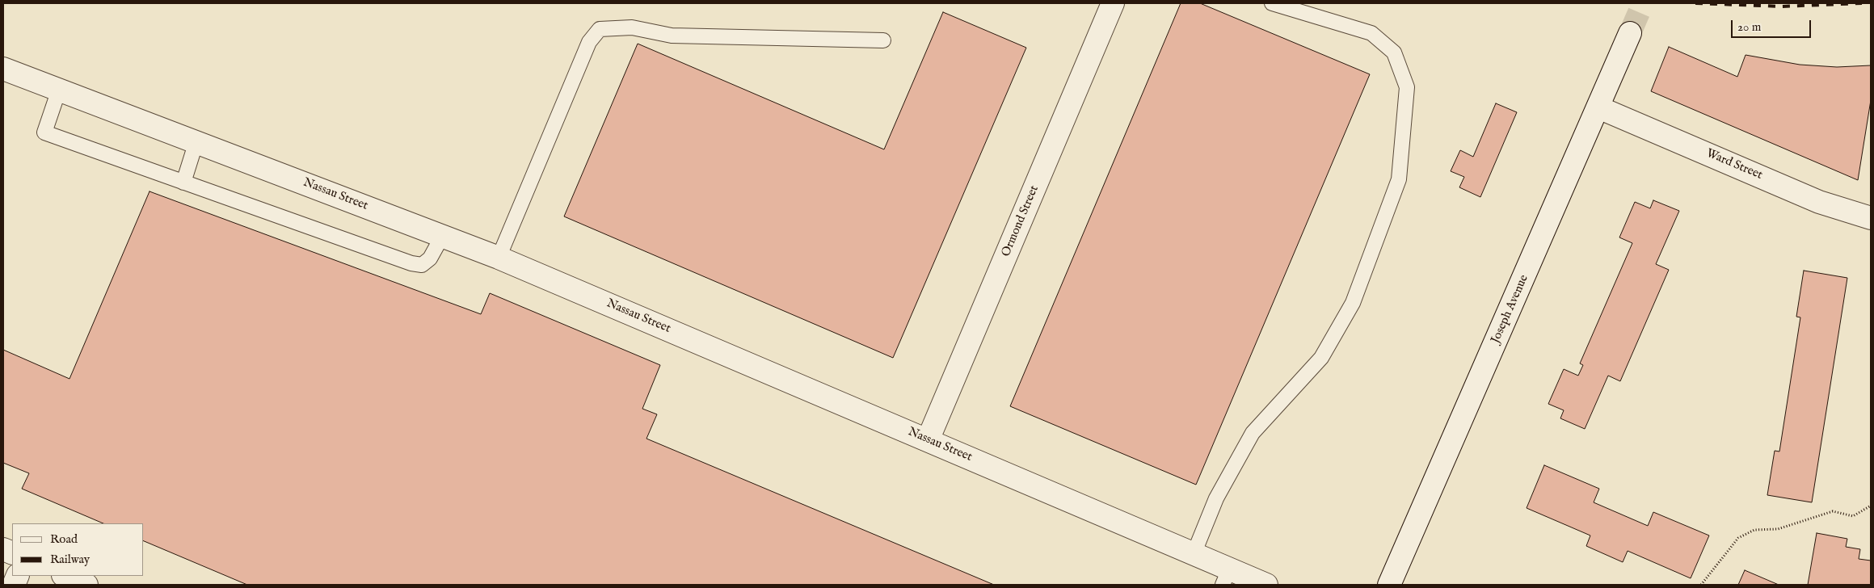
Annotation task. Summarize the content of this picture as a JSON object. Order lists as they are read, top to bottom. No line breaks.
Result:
{"streets":{"street":["Ward Street","Nassau Street","Ormond Street","Joseph Avenue"]},"crossings":[["Ward Street","Joseph Avenue"],["Nassau Street","Ormond Street"]],"legend":["Road","Railway"],"scale_bar":"20 m"}
